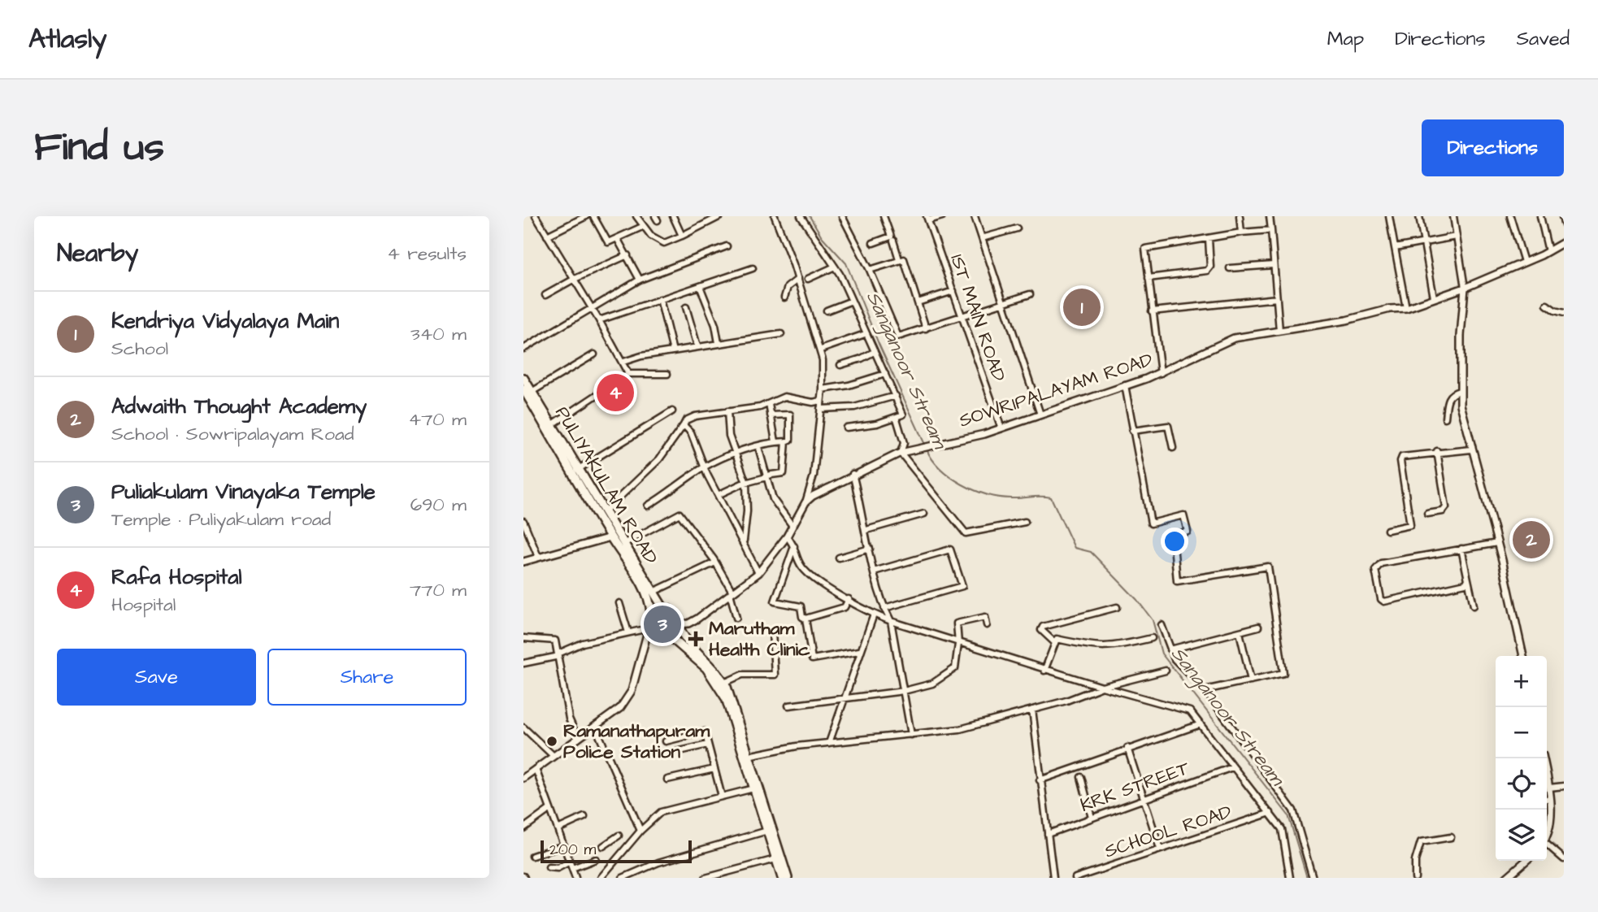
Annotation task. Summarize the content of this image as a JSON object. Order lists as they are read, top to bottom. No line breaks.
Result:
{"streets":{"main road":["PULIYAKULAM ROAD"],"street":["1ST MAIN ROAD","SOWRIPALAYAM ROAD","KRK STREET","SCHOOL ROAD"]},"crossings":[["1ST MAIN ROAD","SOWRIPALAYAM ROAD"],["SOWRIPALAYAM ROAD","PULIYAKULAM ROAD"]],"water":["Sanganoor Stream"],"places":{"health":["Marutham Health Clinic"],"other":["Ramanathapuram Police Station"]},"scale_bar":"200 m","page":{"header":"Atlasly","nav":["Map","Directions","Saved"],"buttons":["Directions",["Save","Share"]],"title":"Find us","heading":["Nearby","4 results"],"pins":["1","4","2","3"],"list":[{"mark":"1","name":"Kendriya Vidyalaya Main","note":"School","value":"340 m"},{"mark":"2","name":"Adwaith Thought Academy","note":"School · Sowripalayam Road","value":"470 m"},{"mark":"3","name":"Puliakulam Vinayaka Temple","note":"Temple · Puliyakulam road","value":"690 m"},{"mark":"4","name":"Rafa Hospital","note":"Hospital","value":"770 m"}],"map_buttons":["+","−"],"scale":"200 m"}}
